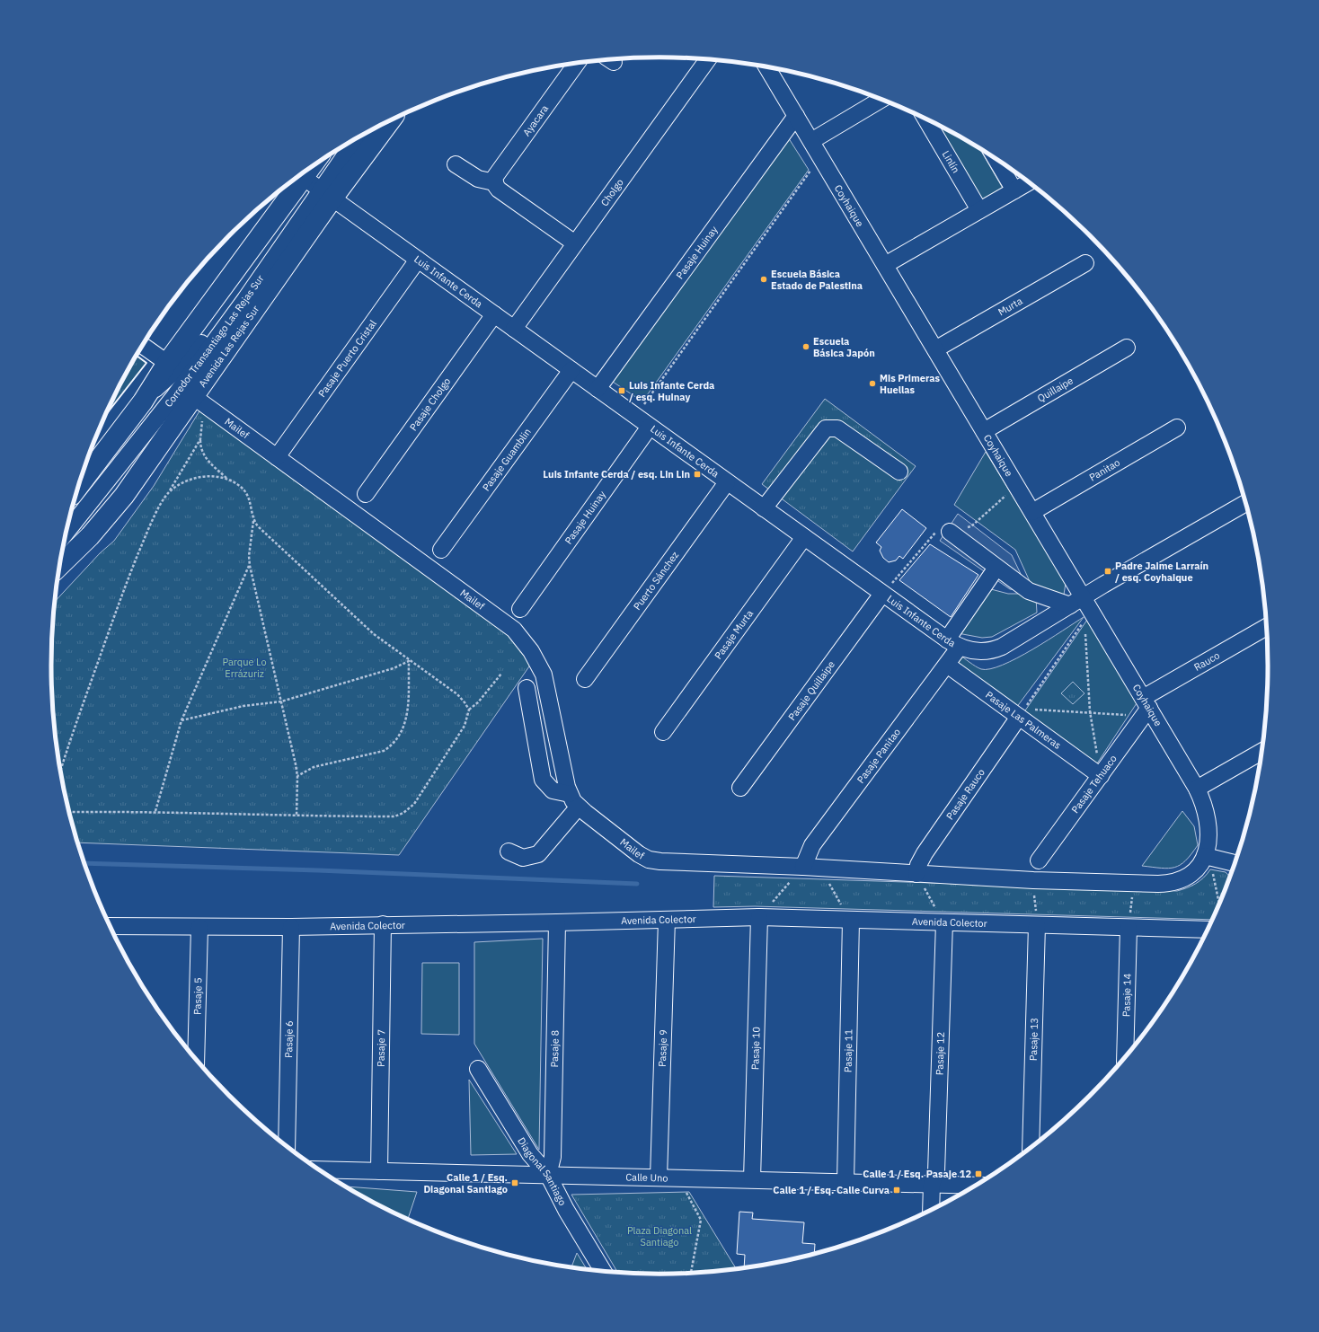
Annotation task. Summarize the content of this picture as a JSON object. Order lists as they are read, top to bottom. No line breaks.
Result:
{"streets":{"main road":["Avenida Las Rejas Sur"],"street":["Ayacara","Linlín","Cholgo","Coyhaique","Pasaje Huinay","Luis Infante Cerda","Murta","Corredor Transantiago Las Rejas Sur","Pasaje Puerto Cristal","Quillaipe","Pasaje Cholgo","Mailef","Pasaje Guamblin","Panitao","Puerto Sánchez","Pasaje Murta","Rauco","Pasaje Quillaipe","Pasaje Las Palmeras","Pasaje Panitao","Pasaje Tehuaco","Pasaje Rauco","Avenida Colector","Pasaje 14","Pasaje 5","Pasaje 6","Pasaje 13","Pasaje 7","Pasaje 9","Pasaje 10","Pasaje 8","Pasaje 11","Pasaje 12","Diagonal Santiago","Calle Uno"]},"crossings":[["Cholgo","Luis Infante Cerda"],["Coyhaique","Pasaje Huinay"],["Coyhaique","Luis Infante Cerda"],["Coyhaique","Murta"],["Coyhaique","Quillaipe"],["Coyhaique","Panitao"],["Coyhaique","Rauco"],["Coyhaique","Pasaje Tehuaco"],["Pasaje Huinay","Luis Infante Cerda"],["Luis Infante Cerda","Corredor Transantiago Las Rejas Sur"],["Luis Infante Cerda","Avenida Las Rejas Sur"],["Luis Infante Cerda","Pasaje Puerto Cristal"],["Luis Infante Cerda","Pasaje Cholgo"],["Luis Infante Cerda","Pasaje Guamblin"],["Luis Infante Cerda","Puerto Sánchez"],["Luis Infante Cerda","Pasaje Murta"],["Luis Infante Cerda","Pasaje Quillaipe"],["Luis Infante Cerda","Pasaje Panitao"],["Corredor Transantiago Las Rejas Sur","Avenida Las Rejas Sur"],["Avenida Las Rejas Sur","Mailef"],["Pasaje Puerto Cristal","Mailef"],["Mailef","Pasaje Panitao"],["Rauco","Pasaje Tehuaco"],["Pasaje Las Palmeras","Pasaje Panitao"],["Pasaje Las Palmeras","Pasaje Tehuaco"],["Pasaje Las Palmeras","Pasaje Rauco"],["Avenida Colector","Pasaje 14"],["Avenida Colector","Pasaje 5"],["Avenida Colector","Pasaje 6"],["Avenida Colector","Pasaje 13"],["Avenida Colector","Pasaje 7"],["Avenida Colector","Pasaje 9"],["Avenida Colector","Pasaje 10"],["Avenida Colector","Pasaje 8"],["Avenida Colector","Pasaje 11"],["Avenida Colector","Pasaje 12"],["Pasaje 7","Calle Uno"],["Pasaje 9","Calle Uno"],["Pasaje 10","Calle Uno"],["Pasaje 8","Diagonal Santiago"],["Pasaje 8","Calle Uno"],["Pasaje 11","Calle Uno"],["Pasaje 12","Calle Uno"],["Diagonal Santiago","Calle Uno"]],"parks":["Parque Lo Errázuriz","Plaza Diagonal Santiago"],"places":{"other":["Escuela Básica Estado de Palestina","Escuela Básica Japón","Mis Primeras Huellas"],"transit":["Luis Infante Cerda / esq. Huinay","Luis Infante Cerda / esq. Lin Lin","Padre Jaime Larraín / esq. Coyhaique","Calle 1 / Esq. Pasaje 12","Calle 1 / Esq. Diagonal Santiago","Calle 1 / Esq. Calle Curva"]}}
